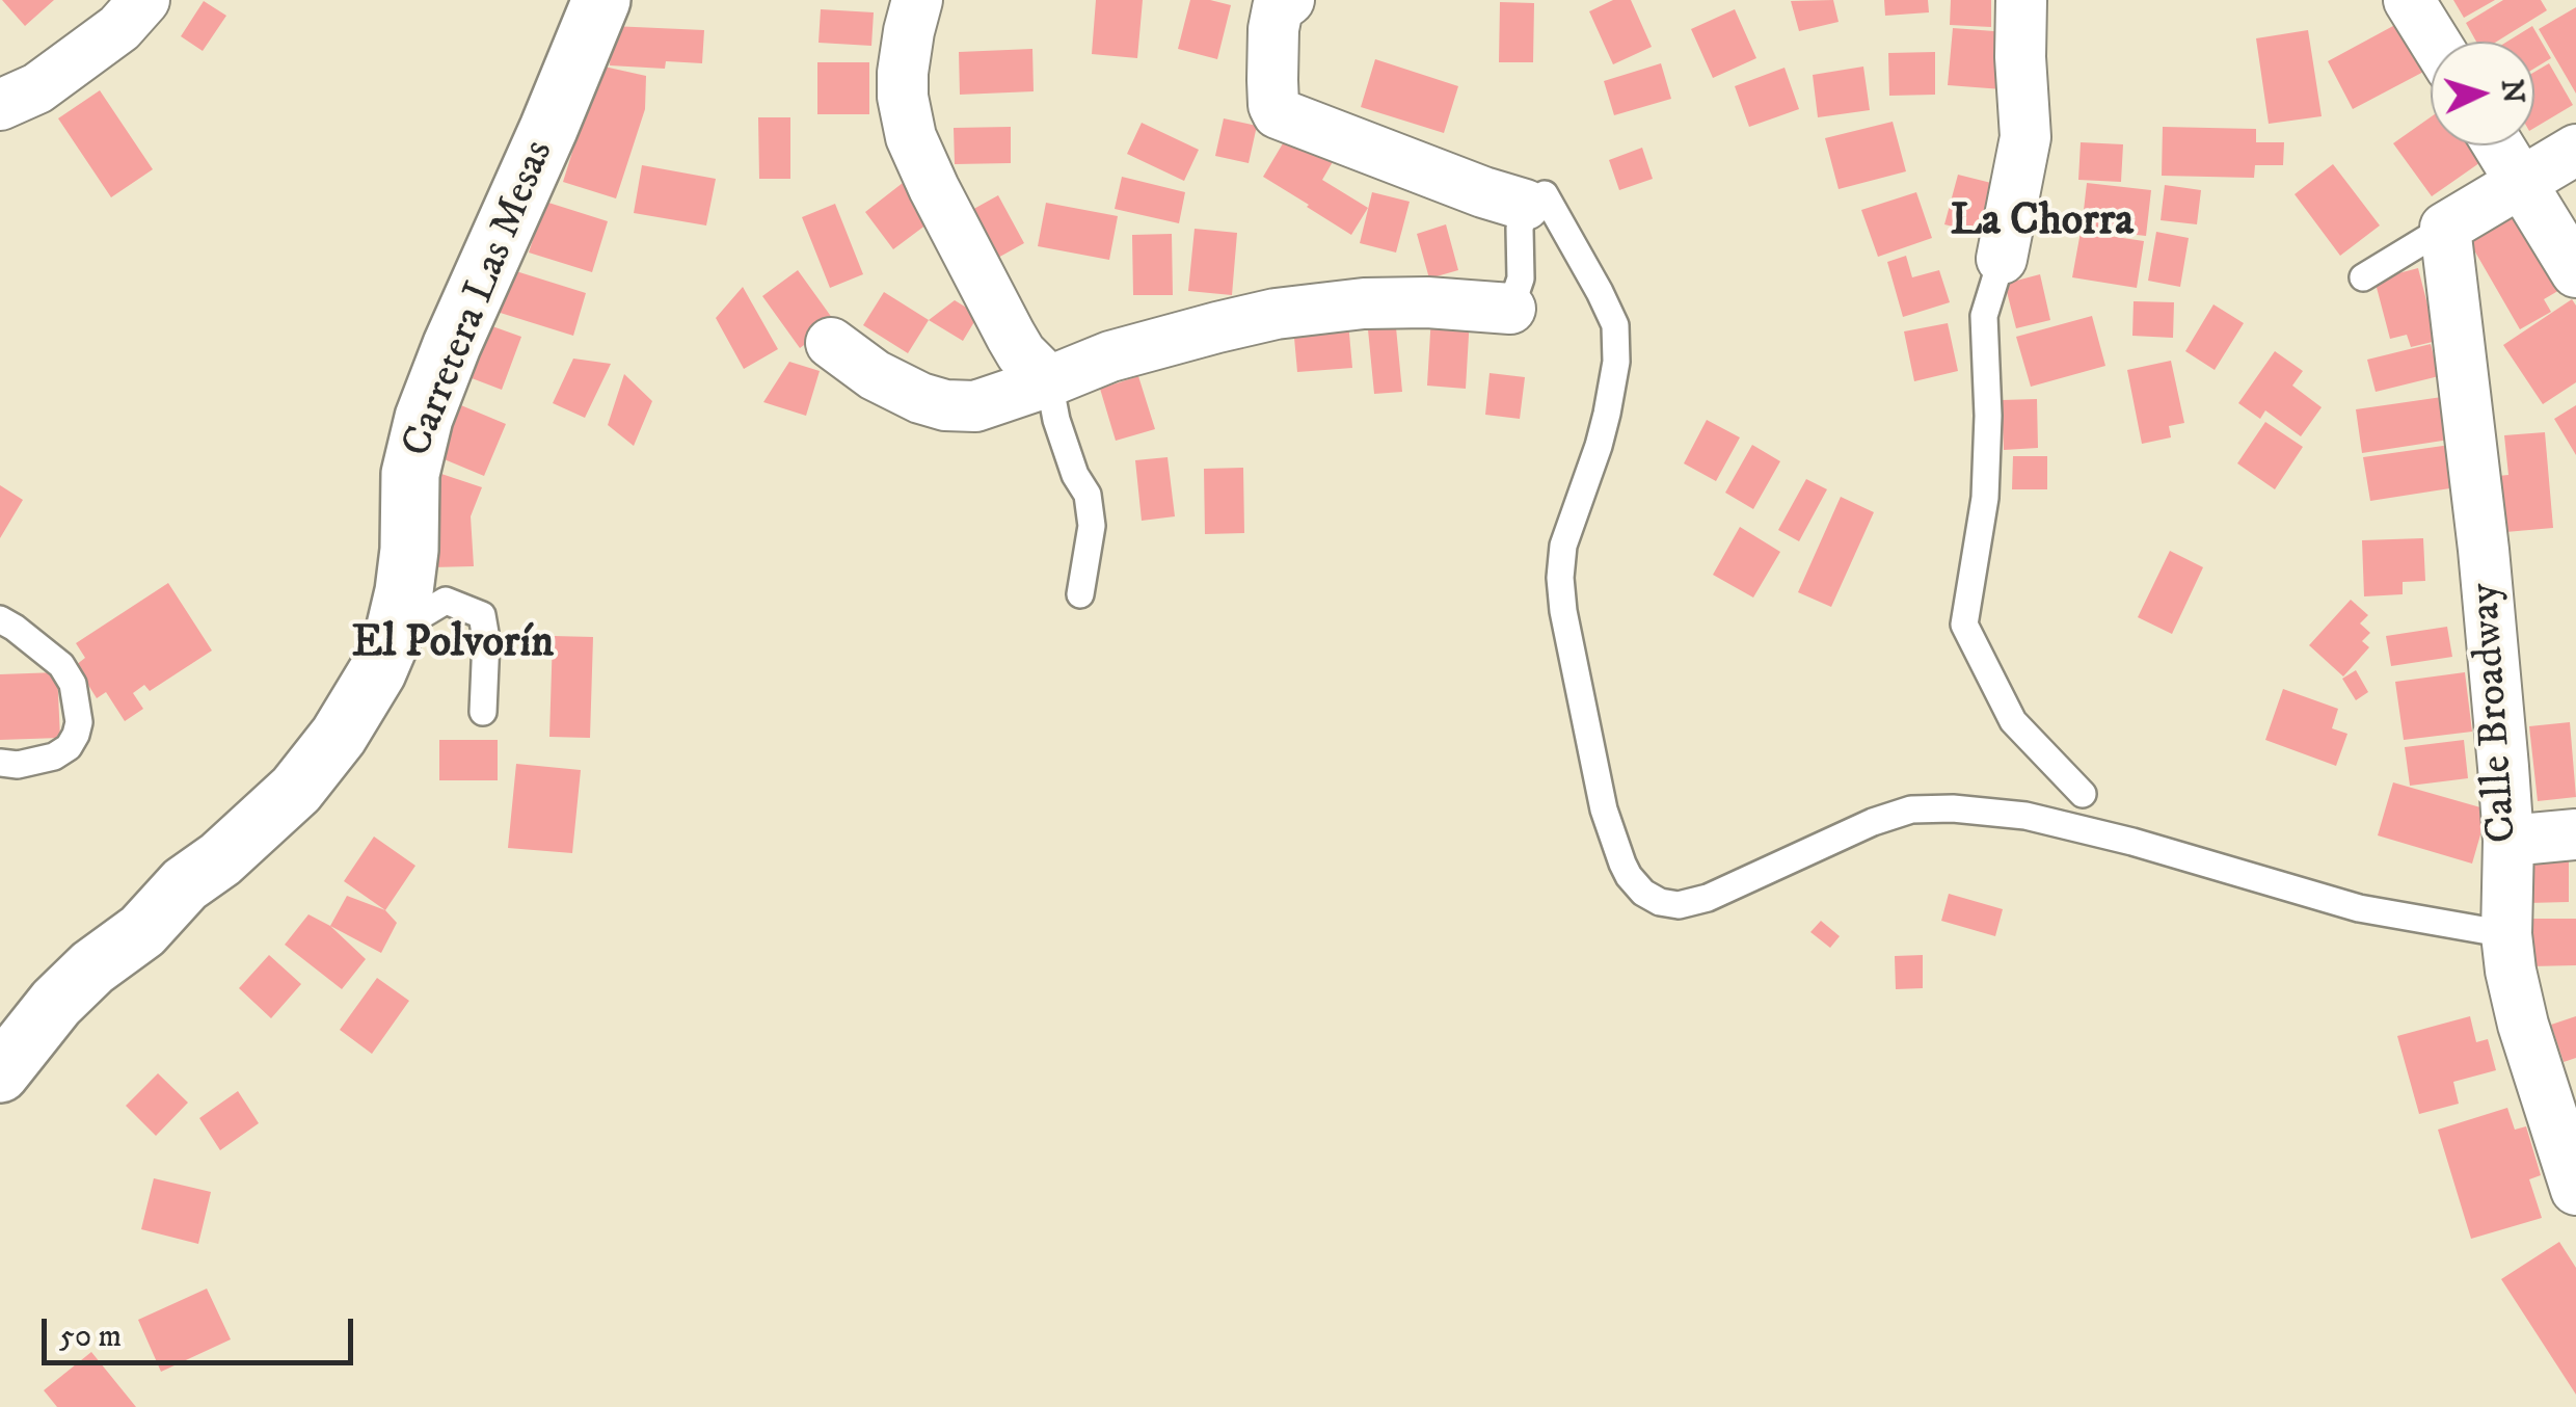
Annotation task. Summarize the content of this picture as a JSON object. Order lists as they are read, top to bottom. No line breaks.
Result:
{"streets":{"street":["Carretera Las Mesas","Calle Broadway"]},"districts":["La Chorra","El Polvorín"],"scale_bar":"50 m","north":"right"}
